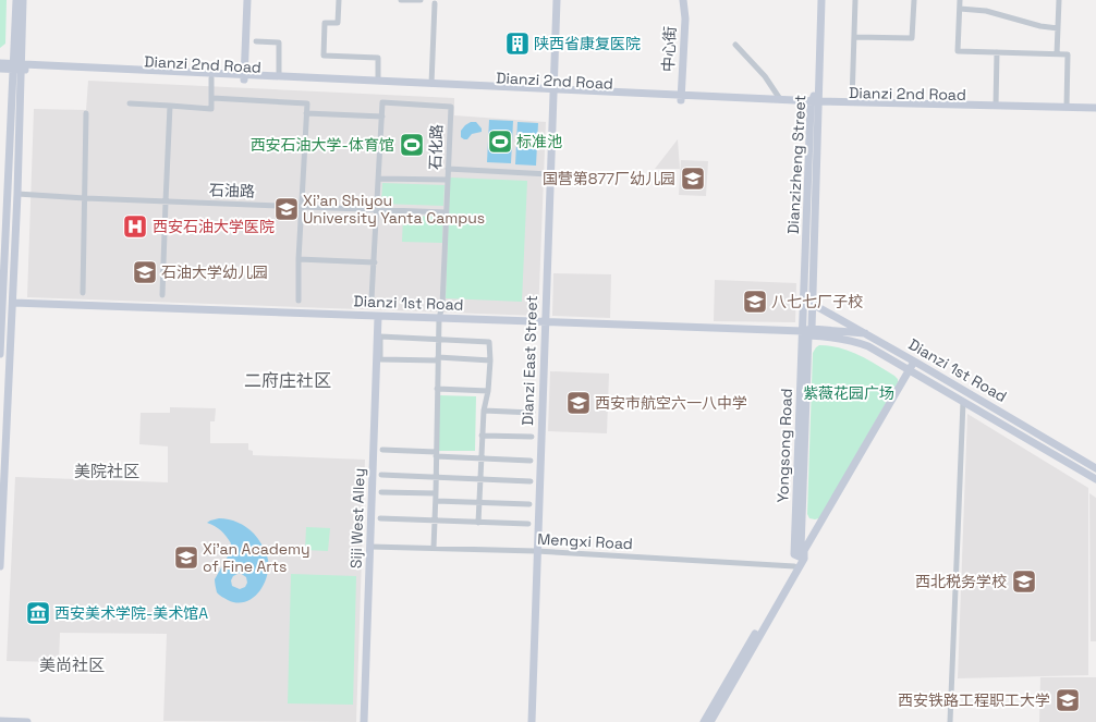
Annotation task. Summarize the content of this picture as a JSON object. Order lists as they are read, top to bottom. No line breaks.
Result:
{"streets":{"main road":["中心街","Dianzi 2nd Road","Dianzizheng Street","Dianzi 1st Road","Dianzi East Street","Yongsong Road","Siji West Alley"],"street":["石化路","石油路","Mengxi Road"]},"crossings":[["中心街","Dianzi 2nd Road"],["Dianzi 2nd Road","Dianzizheng Street"],["Dianzi 2nd Road","Dianzi East Street"],["石化路","石油路"],["石化路","Dianzi 1st Road"],["石化路","Mengxi Road"],["Dianzizheng Street","Dianzi 1st Road"],["Dianzizheng Street","Yongsong Road"],["Dianzi 1st Road","Dianzi East Street"],["Dianzi 1st Road","Yongsong Road"],["Dianzi 1st Road","Siji West Alley"],["Dianzi East Street","Mengxi Road"],["Siji West Alley","Mengxi Road"]],"districts":["二府庄社区","美院社区","美尚社区"],"parks":["紫薇花园广场"],"places":{"building":["陕西省康复医院"],"sports":["标准池","西安石油大学-体育馆"],"school or university":["国营第877厂幼儿园","Xi'an Shiyou University Yanta Campus","石油大学幼儿园","八七七厂子校","西安市航空六一八中学","Xi'an Academy of Fine Arts","西北税务学校","西安铁路工程职工大学"],"hospital":["西安石油大学医院"],"museum":["西安美术学院-美术馆A"]}}
